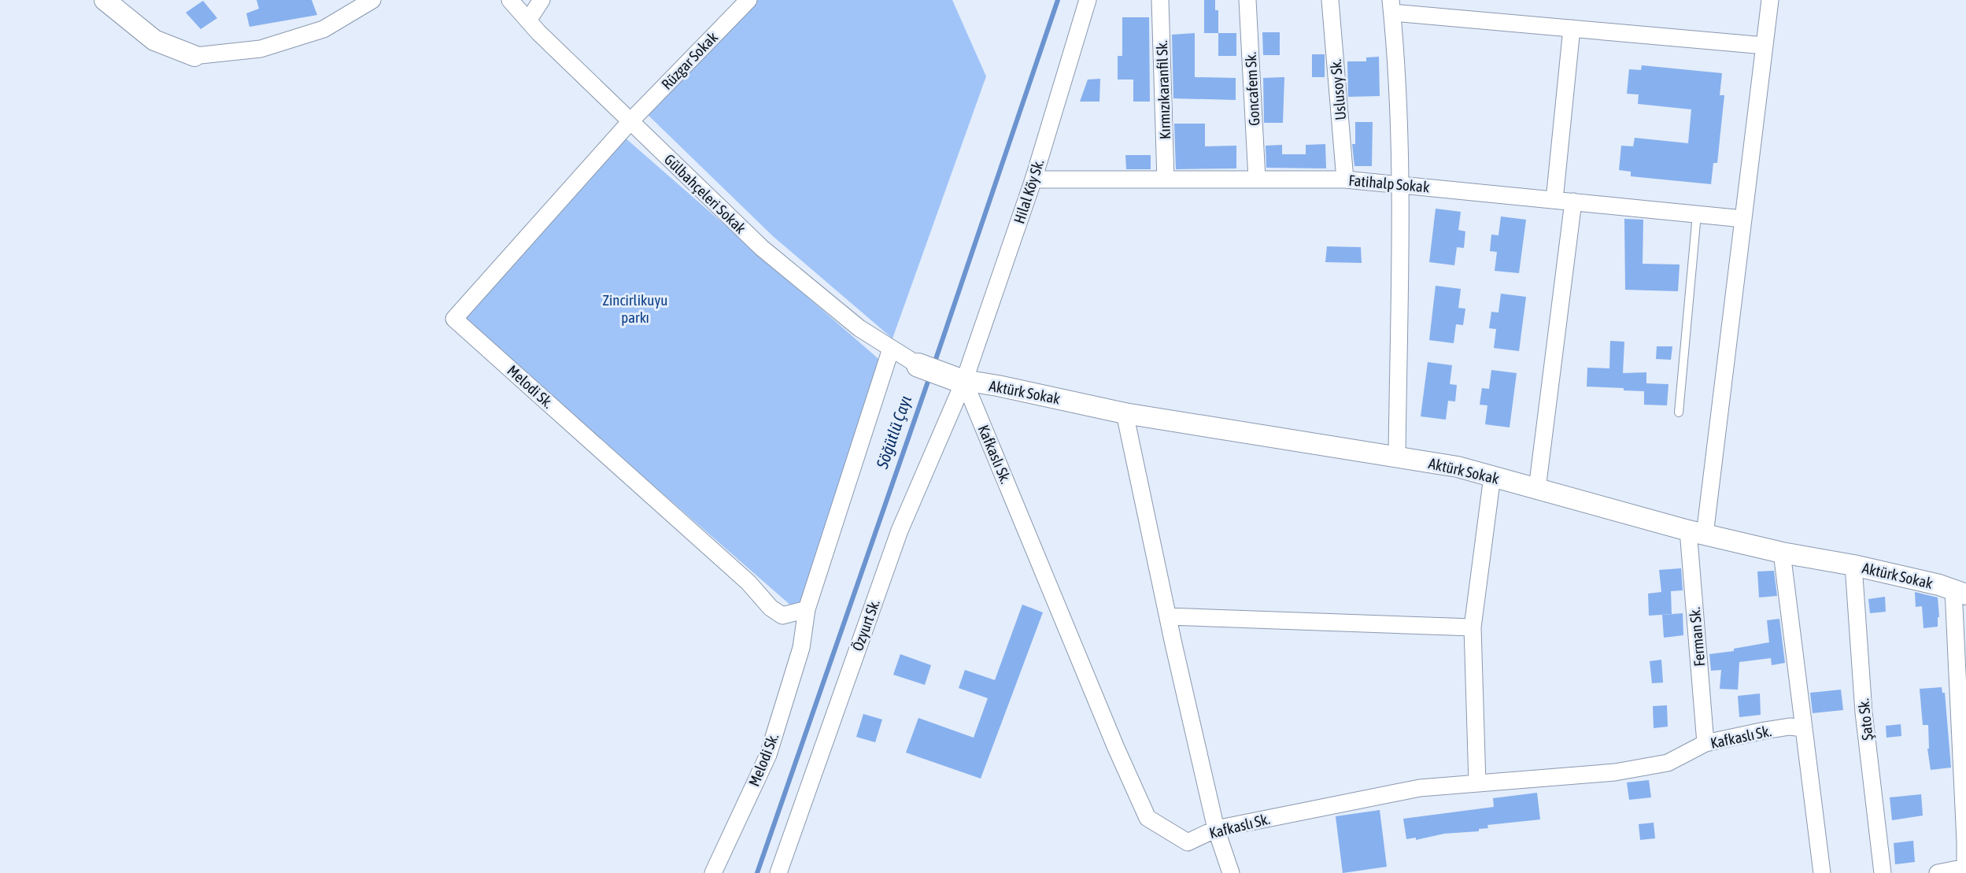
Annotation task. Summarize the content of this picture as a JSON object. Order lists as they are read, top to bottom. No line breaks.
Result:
{"streets":{"street":["Rüzgar Sokak","Goncafem Sk.","Kırmızıkaranfil Sk.","Uslusoy Sk.","Fatihalp Sokak","Hilal Köy Sk.","Gülbahçeleri Sokak","Melodi Sk.","Aktürk Sokak","Kafkaslı Sk.","Özyurt Sk.","Ferman Sk.","Şato Sk."]},"crossings":[["Rüzgar Sokak","Gülbahçeleri Sokak"],["Rüzgar Sokak","Melodi Sk."],["Goncafem Sk.","Fatihalp Sokak"],["Kırmızıkaranfil Sk.","Fatihalp Sokak"],["Uslusoy Sk.","Fatihalp Sokak"],["Fatihalp Sokak","Hilal Köy Sk."],["Fatihalp Sokak","Ferman Sk."],["Hilal Köy Sk.","Aktürk Sokak"],["Hilal Köy Sk.","Kafkaslı Sk."],["Hilal Köy Sk.","Özyurt Sk."],["Gülbahçeleri Sokak","Melodi Sk."],["Aktürk Sokak","Kafkaslı Sk."],["Aktürk Sokak","Özyurt Sk."],["Aktürk Sokak","Ferman Sk."],["Aktürk Sokak","Şato Sk."],["Kafkaslı Sk.","Özyurt Sk."],["Kafkaslı Sk.","Ferman Sk."]],"water":["Söğütlü Çayı"],"parks":["Zincirlikuyu parkı"]}
